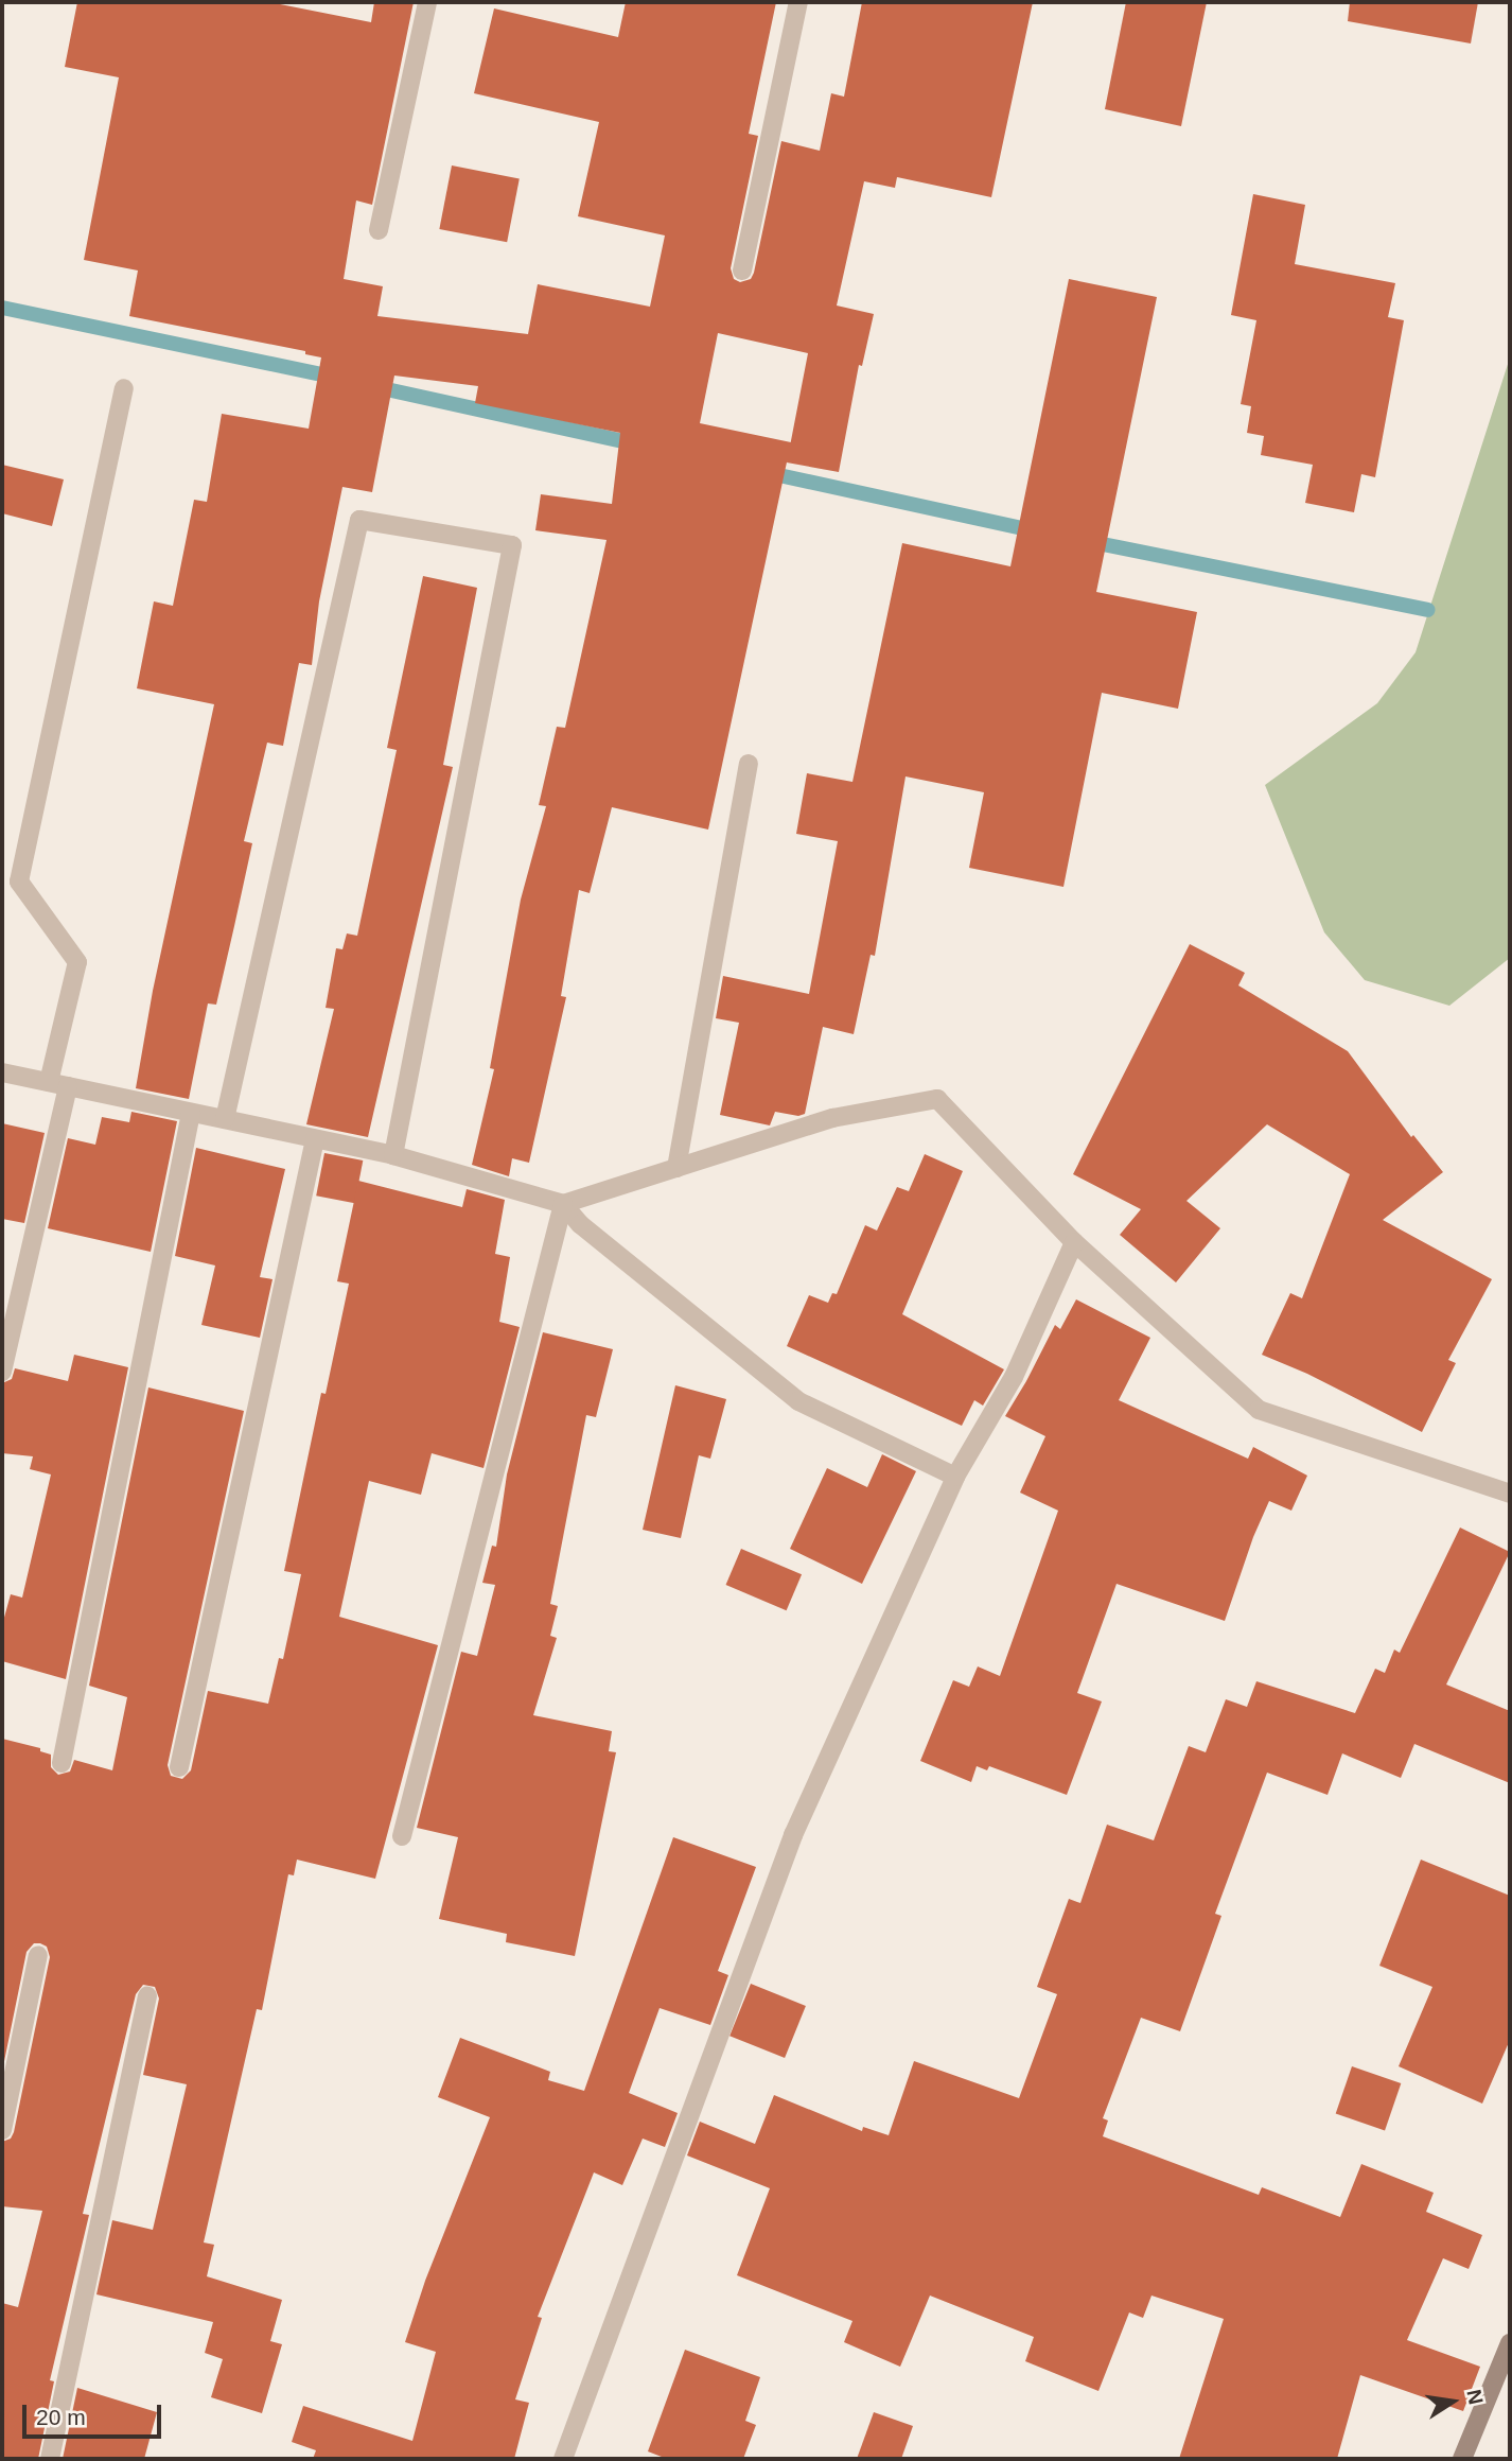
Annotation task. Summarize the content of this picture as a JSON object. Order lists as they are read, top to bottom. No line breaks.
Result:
{"scale_bar":"20 m","north":"right"}
